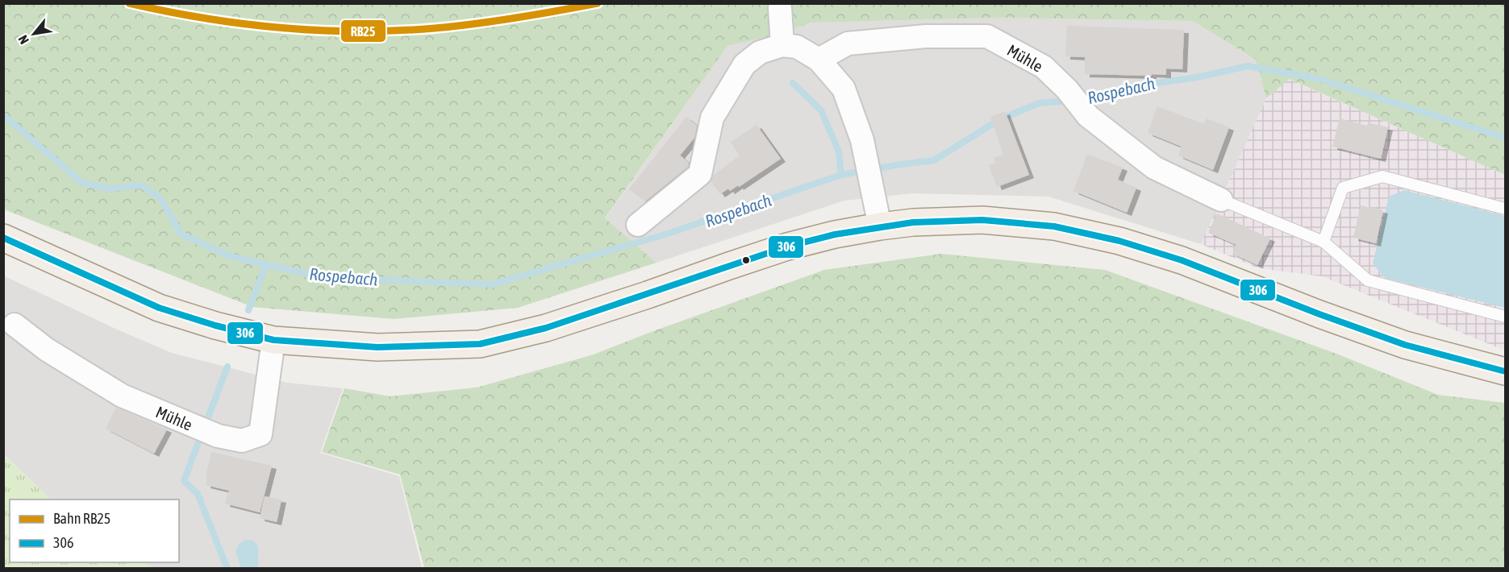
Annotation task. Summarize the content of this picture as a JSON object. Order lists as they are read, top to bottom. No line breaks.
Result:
{"streets":{"street":["Mühle"]},"water":["Rospebach"],"lines":["rail line RB25","transit line 306"],"legend":["Bahn RB25","306"],"north":"bottom left"}
